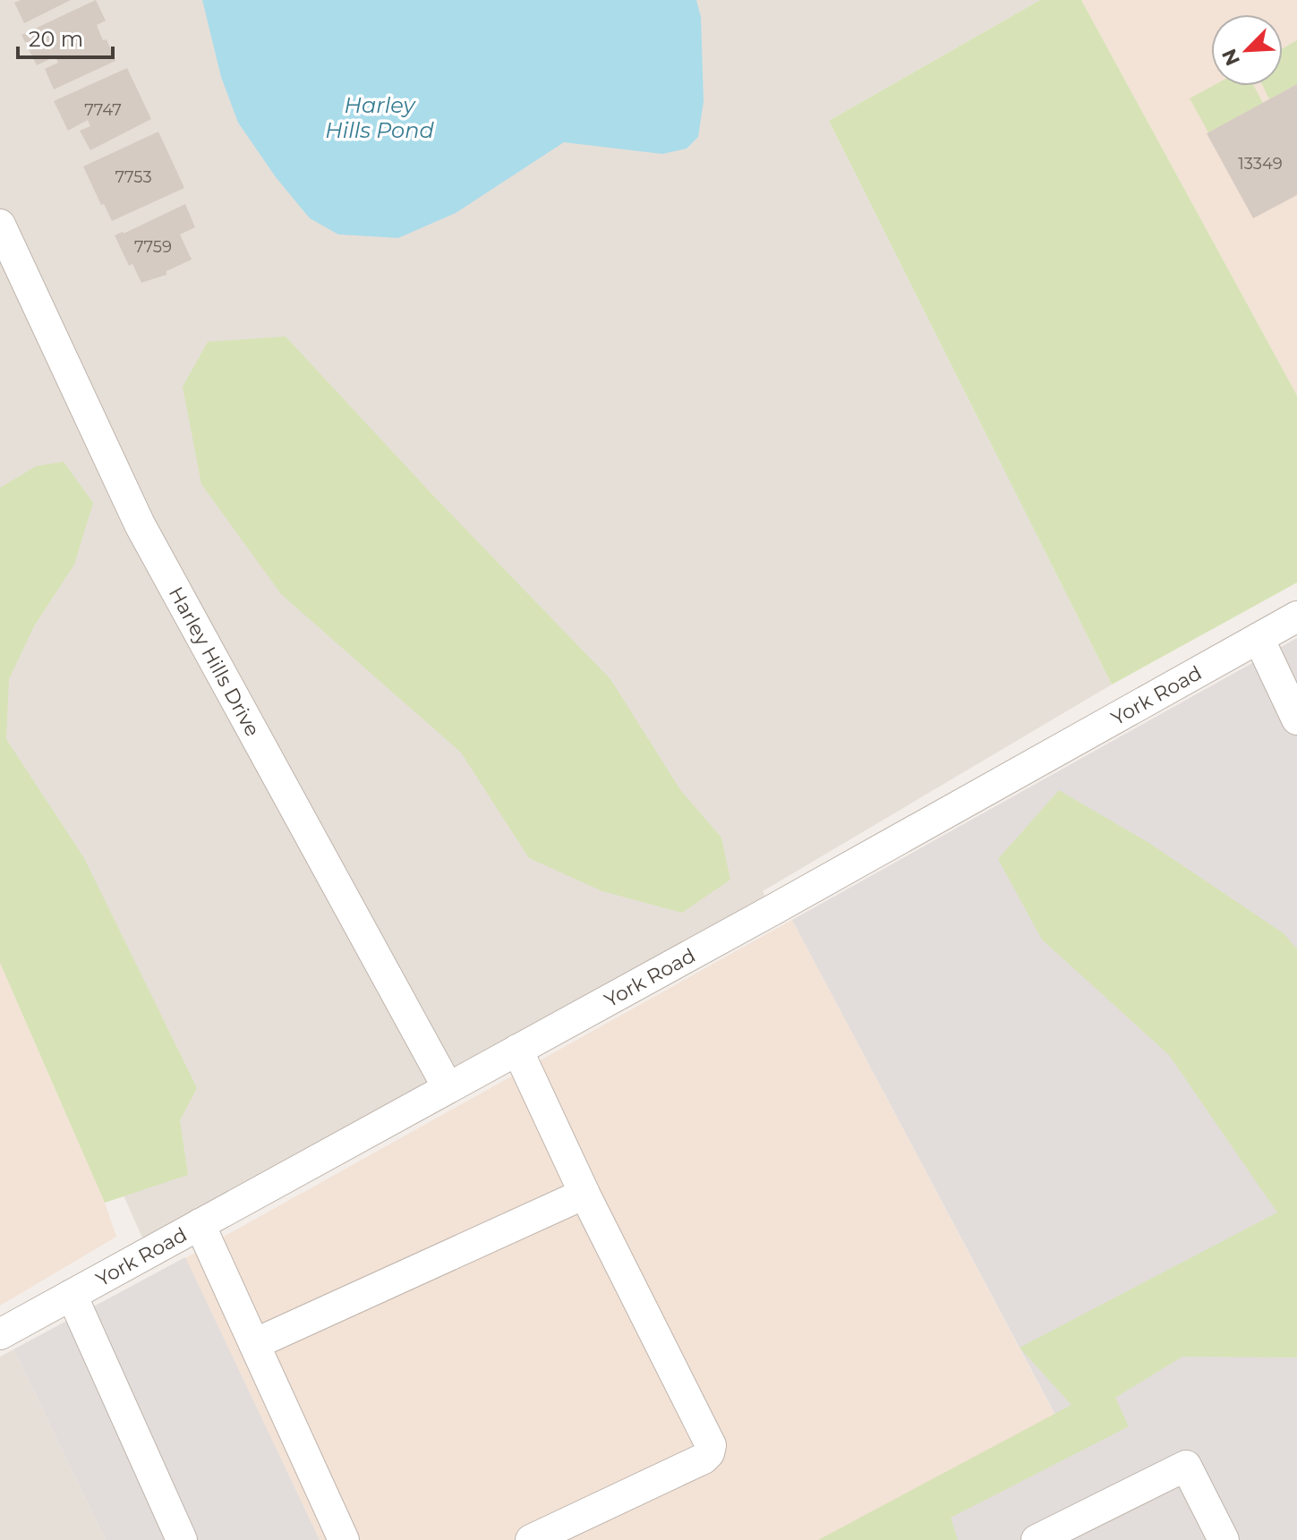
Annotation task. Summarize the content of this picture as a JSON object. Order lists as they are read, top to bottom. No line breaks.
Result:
{"streets":{"street":["Harley Hills Drive","York Road"]},"crossings":[["Harley Hills Drive","York Road"]],"water":["Harley Hills Pond"],"house_numbers":["7747","13349","7753","7759"],"scale_bar":"20 m","north":"bottom left"}
